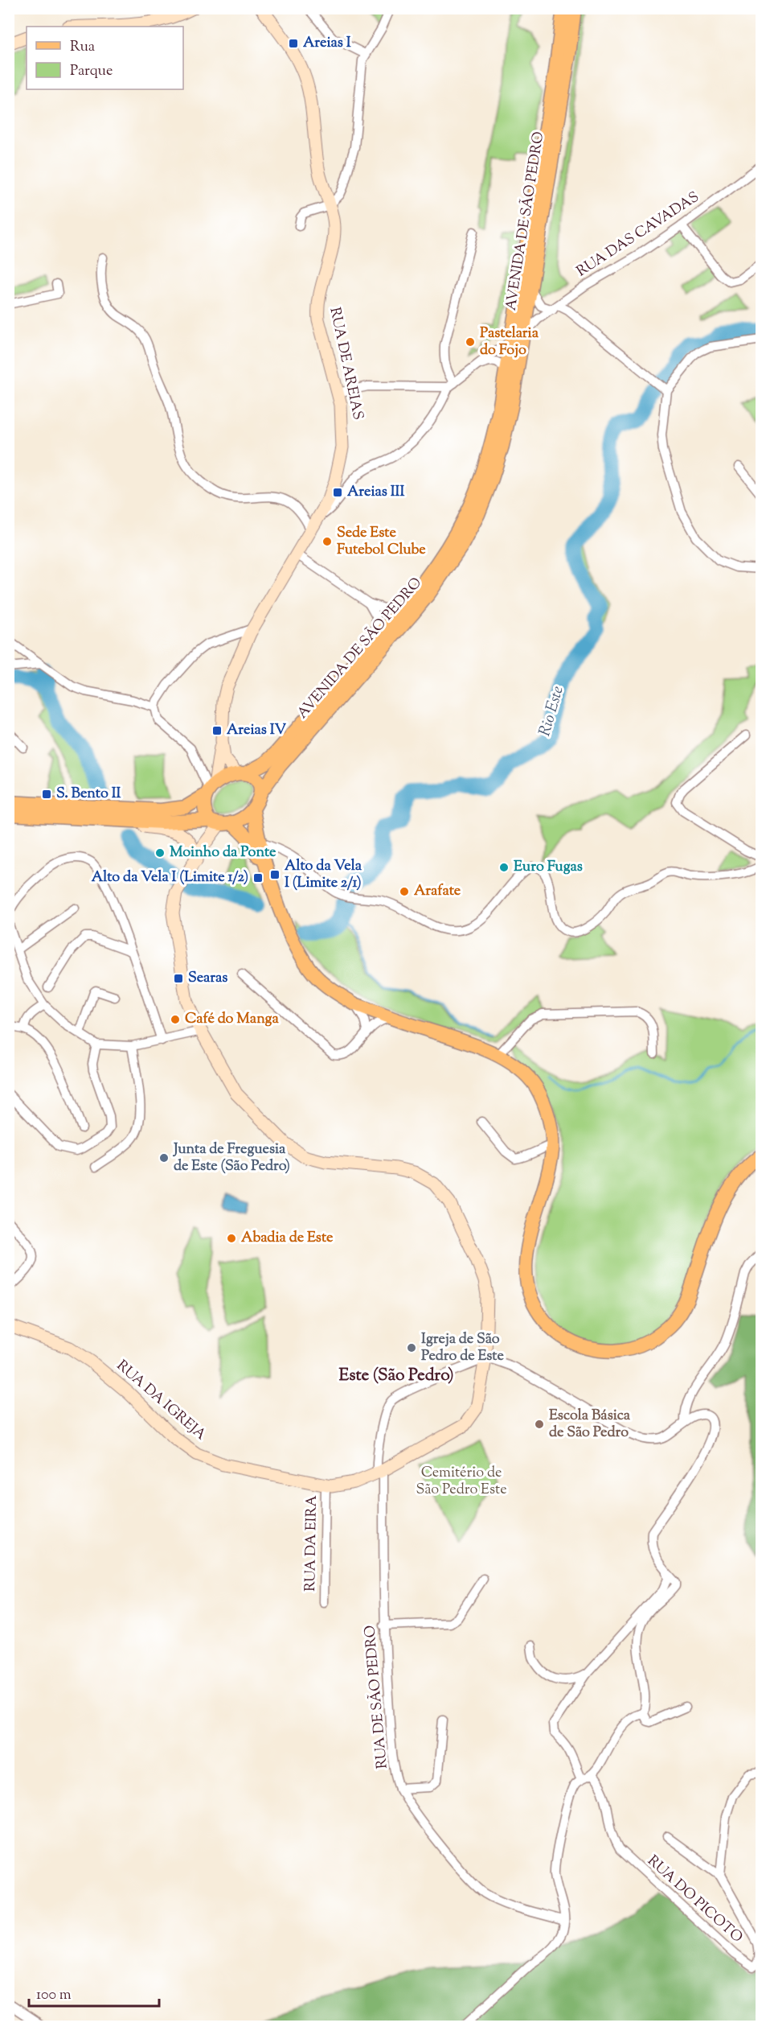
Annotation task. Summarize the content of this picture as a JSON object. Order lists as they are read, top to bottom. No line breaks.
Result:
{"streets":{"main road":["AVENIDA DE SÃO PEDRO"],"street":["RUA DAS CAVADAS","RUA DE AREIAS","RUA DA IGREJA","RUA DA EIRA","RUA DE SÃO PEDRO","RUA DO PICOTO"]},"crossings":[["AVENIDA DE SÃO PEDRO","RUA DAS CAVADAS"],["AVENIDA DE SÃO PEDRO","RUA DE AREIAS"],["AVENIDA DE SÃO PEDRO","RUA DA IGREJA"],["RUA DE AREIAS","RUA DA IGREJA"],["RUA DA IGREJA","RUA DA EIRA"],["RUA DA IGREJA","RUA DE SÃO PEDRO"]],"districts":["Este (São Pedro)"],"water":["Rio Este"],"parks":["Cemitério de São Pedro Este"],"places":{"transit":["Areias I","Areias III","Areias IV","S. Bento II","Alto da Vela I (Limite 2/1)","Alto da Vela I (Limite 1/2)","Searas"],"other":["Pastelaria do Fojo","Sede Este Futebol Clube","Moinho da Ponte","Euro Fugas","Arafate","Café do Manga","Junta de Freguesia de Este (São Pedro)","Abadia de Este","Igreja de São Pedro de Este","Escola Básica de São Pedro"]},"legend":["Rua","Parque"],"scale_bar":"100 m"}
